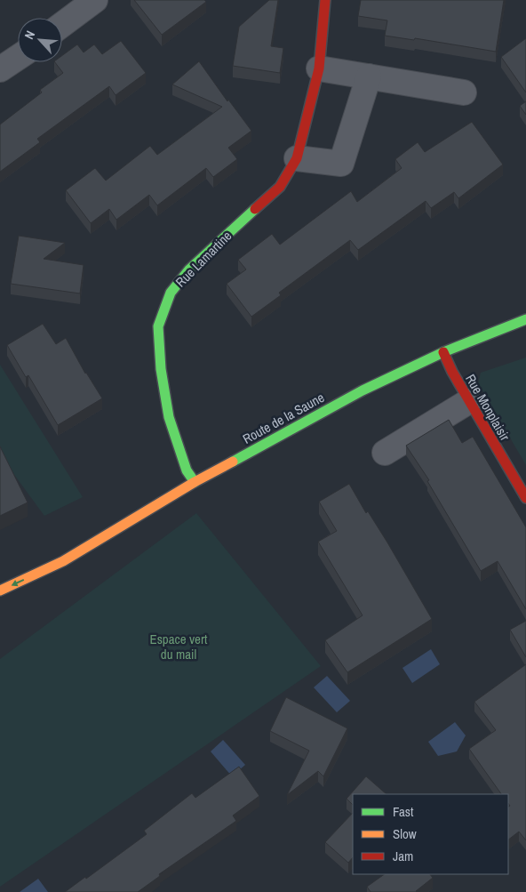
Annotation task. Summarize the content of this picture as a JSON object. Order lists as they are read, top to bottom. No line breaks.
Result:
{"streets":{"street":["Rue Lamartine","Rue Monplaisir","Route de la Saune"]},"crossings":[["Rue Lamartine","Route de la Saune"],["Rue Monplaisir","Route de la Saune"]],"parks":["Espace vert du mail"],"legend":["Fast","Slow","Jam"],"north":"top left"}
